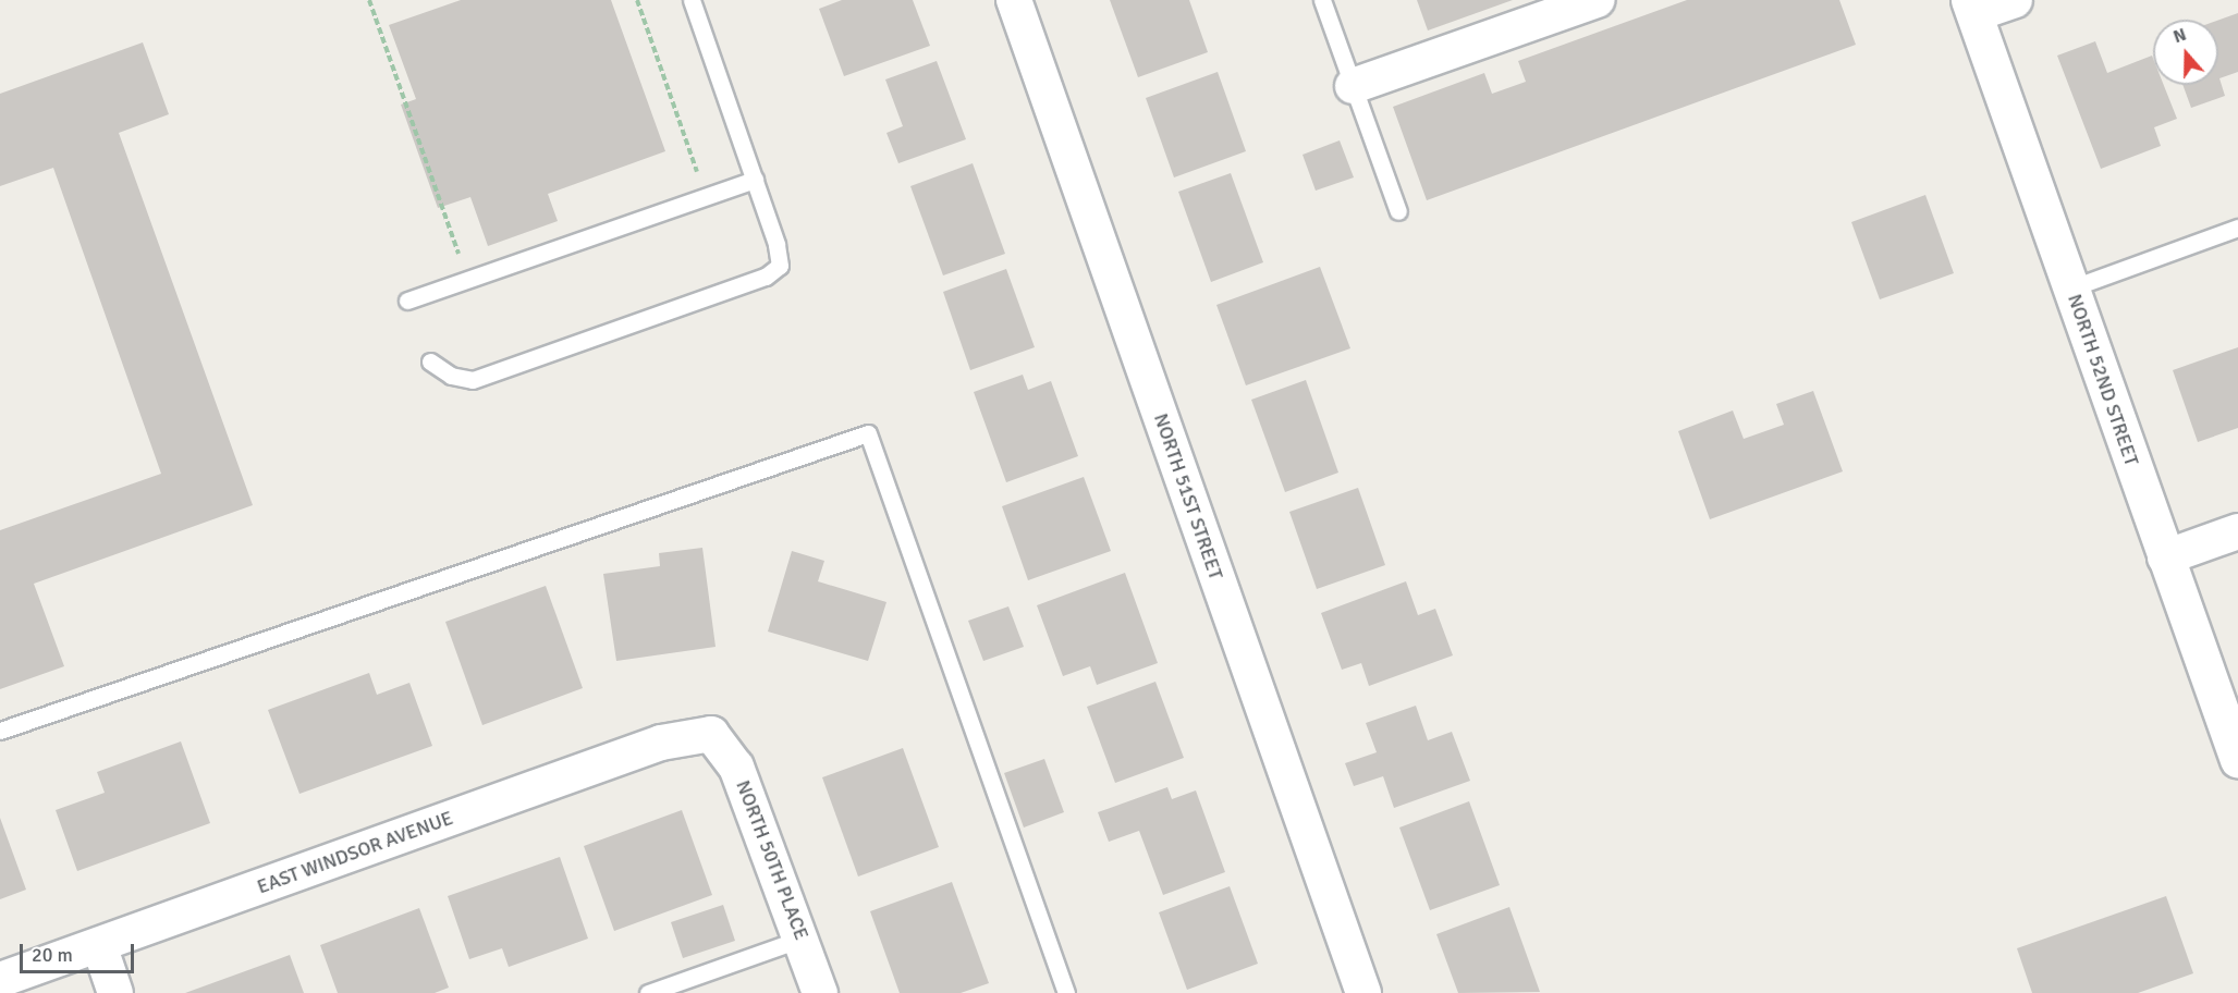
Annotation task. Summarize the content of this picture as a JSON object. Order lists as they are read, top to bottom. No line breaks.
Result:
{"streets":{"main road":["NORTH 52ND STREET"],"street":["NORTH 51ST STREET","EAST WINDSOR AVENUE","NORTH 50TH PLACE"]},"crossings":[["EAST WINDSOR AVENUE","NORTH 50TH PLACE"]],"scale_bar":"20 m","north":"top"}
